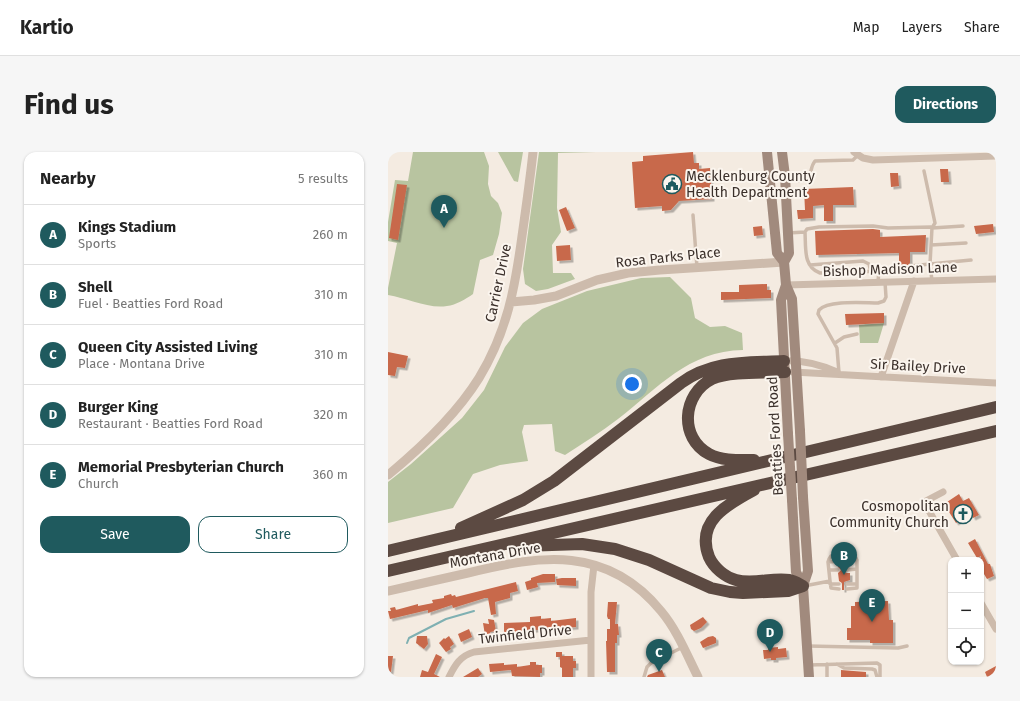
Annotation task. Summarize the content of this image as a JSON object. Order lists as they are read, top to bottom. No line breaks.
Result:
{"streets":{"main road":["Beatties Ford Road"],"street":["Rosa Parks Place","Bishop Madison Lane","Carrier Drive","Sir Bailey Drive","Montana Drive","Twinfield Drive"]},"crossings":[["Rosa Parks Place","Carrier Drive"],["Rosa Parks Place","Beatties Ford Road"],["Bishop Madison Lane","Beatties Ford Road"],["Sir Bailey Drive","Beatties Ford Road"]],"places":{"public building":["Mecklenburg County Health Department"],"church":["Cosmopolitan Community Church"]},"page":{"header":"Kartio","nav":["Map","Layers","Share"],"buttons":["Directions",["Save","Share"]],"title":"Find us","heading":["Nearby","5 results"],"pins":["A","B","E","D","C"],"list":[{"mark":"A","name":"Kings Stadium","note":"Sports","value":"260 m"},{"mark":"B","name":"Shell","note":"Fuel · Beatties Ford Road","value":"310 m"},{"mark":"C","name":"Queen City Assisted Living","note":"Place · Montana Drive","value":"310 m"},{"mark":"D","name":"Burger King","note":"Restaurant · Beatties Ford Road","value":"320 m"},{"mark":"E","name":"Memorial Presbyterian Church","note":"Church","value":"360 m"}],"map_buttons":["+","−"]}}
